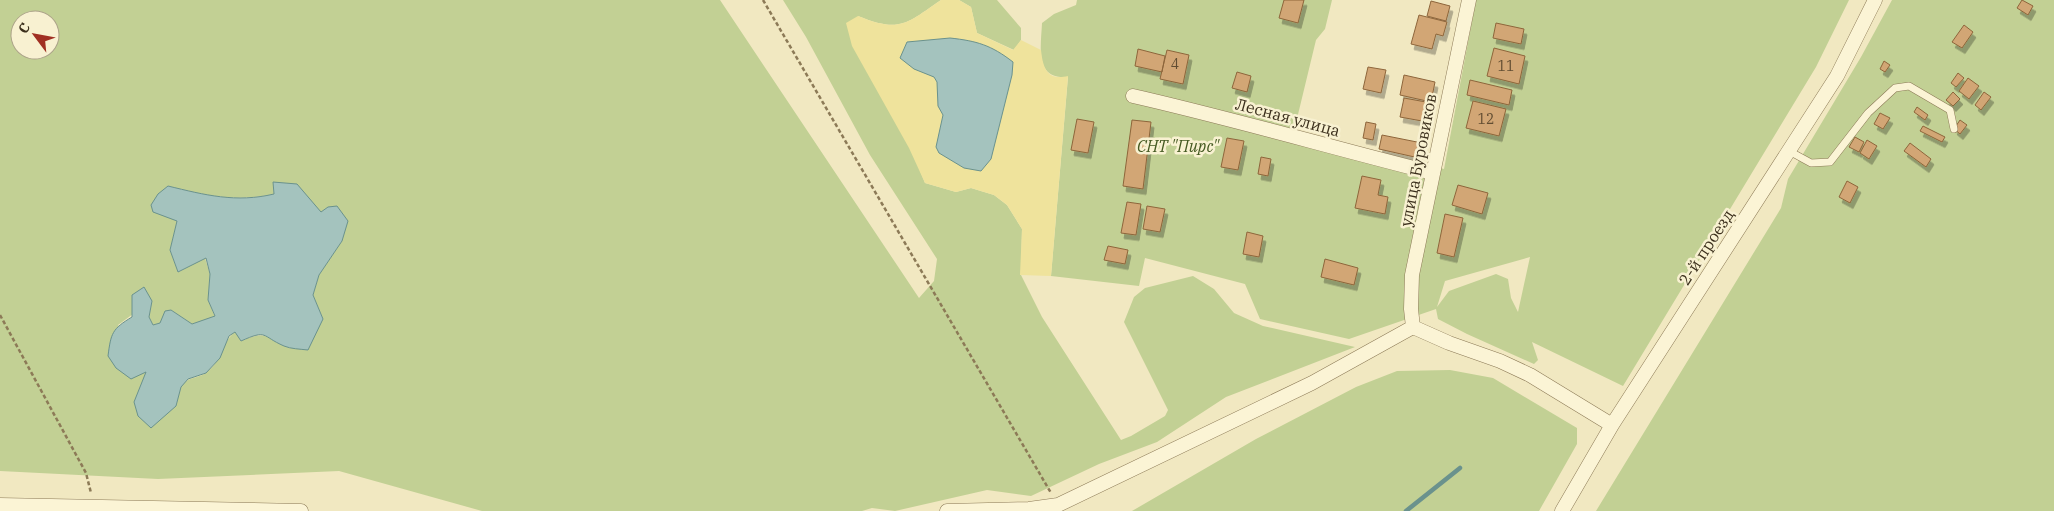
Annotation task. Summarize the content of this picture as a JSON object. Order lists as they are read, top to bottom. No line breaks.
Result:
{"streets":{"street":["Лесная улица","улица Буровиков","2-й проезд"]},"crossings":[["Лесная улица","улица Буровиков"]],"parks":["СНТ \"Пирс\""],"house_numbers":["4","11","12"],"north":"top left"}
